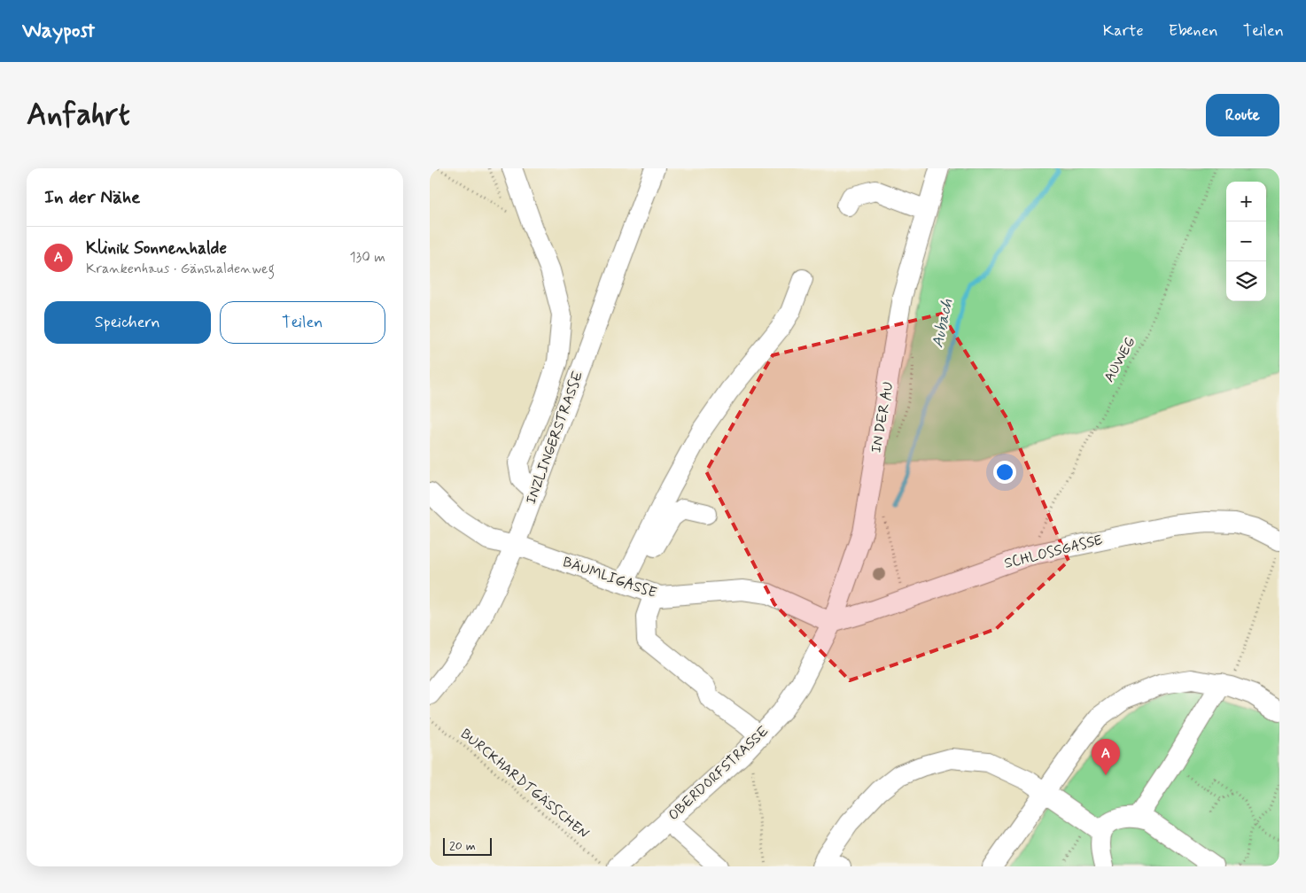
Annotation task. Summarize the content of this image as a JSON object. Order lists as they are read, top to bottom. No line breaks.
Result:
{"streets":{"street":["IN DER AU","INZLINGERSTRASSE","SCHLOSSGASSE","BÄUMLIGASSE","OBERDORFSTRASSE"],"path":["AUWEG","BURCKHARDTGÄSSCHEN"]},"crossings":[["AUWEG","SCHLOSSGASSE"],["IN DER AU","SCHLOSSGASSE"],["IN DER AU","BÄUMLIGASSE"],["IN DER AU","OBERDORFSTRASSE"],["INZLINGERSTRASSE","BÄUMLIGASSE"],["SCHLOSSGASSE","BÄUMLIGASSE"],["SCHLOSSGASSE","OBERDORFSTRASSE"],["BÄUMLIGASSE","OBERDORFSTRASSE"]],"water":["Aubach"],"scale_bar":"20 m","page":{"header":"Waypost","nav":["Karte","Ebenen","Teilen"],"buttons":["Route",["Speichern","Teilen"]],"title":"Anfahrt","heading":"In der Nähe","map_buttons":["+","−"],"list":[{"mark":"A","name":"Klinik Sonnenhalde","note":"Krankenhaus · Gänshaldenweg","value":"130 m"}],"pins":"A","scale":"20 m"}}
